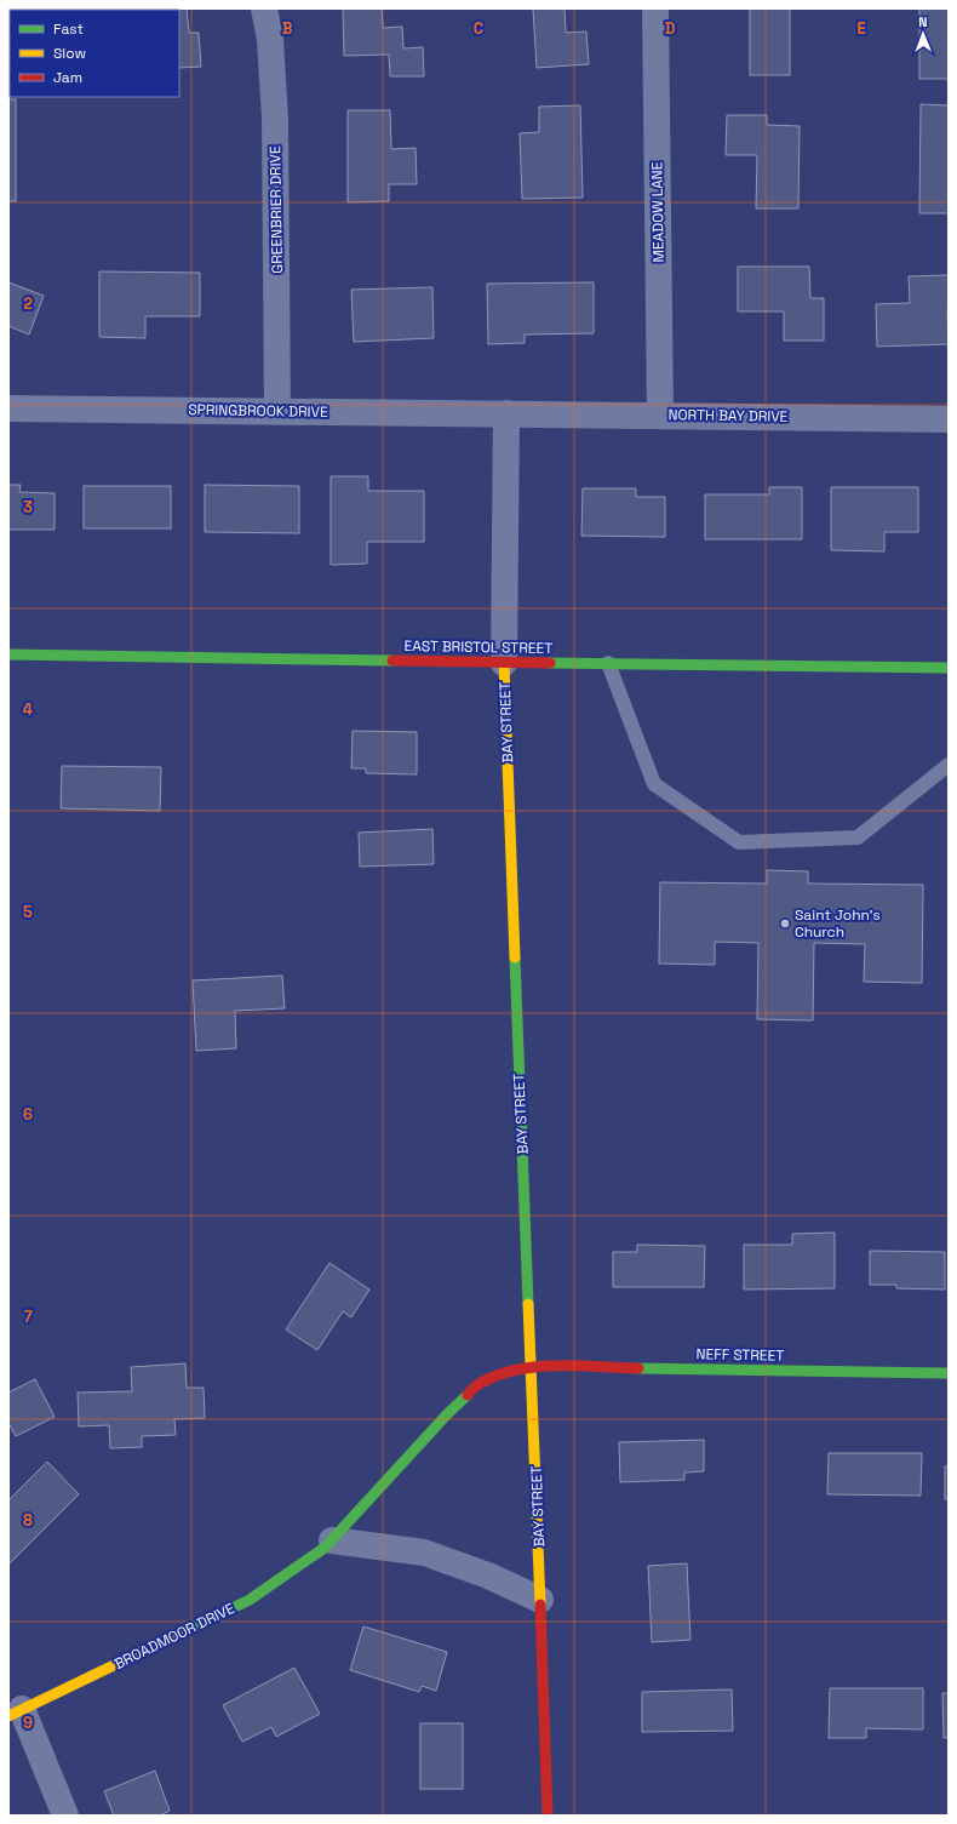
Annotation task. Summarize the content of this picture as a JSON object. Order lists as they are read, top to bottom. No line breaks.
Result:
{"streets":{"street":["GREENBRIER DRIVE","MEADOW LANE","SPRINGBROOK DRIVE","NORTH BAY DRIVE","EAST BRISTOL STREET","BAY STREET","NEFF STREET","BROADMOOR DRIVE"]},"crossings":[["GREENBRIER DRIVE","SPRINGBROOK DRIVE"],["MEADOW LANE","NORTH BAY DRIVE"],["SPRINGBROOK DRIVE","NORTH BAY DRIVE"],["SPRINGBROOK DRIVE","BAY STREET"],["NORTH BAY DRIVE","BAY STREET"],["EAST BRISTOL STREET","BAY STREET"],["BAY STREET","NEFF STREET"],["BAY STREET","BROADMOOR DRIVE"],["NEFF STREET","BROADMOOR DRIVE"]],"places":["Saint John's Church"],"legend":["Fast","Slow","Jam"],"north":"top","grid":{"columns":["B","C","D","E"],"rows":["2","3","4","5","6","7","8","9"]}}
